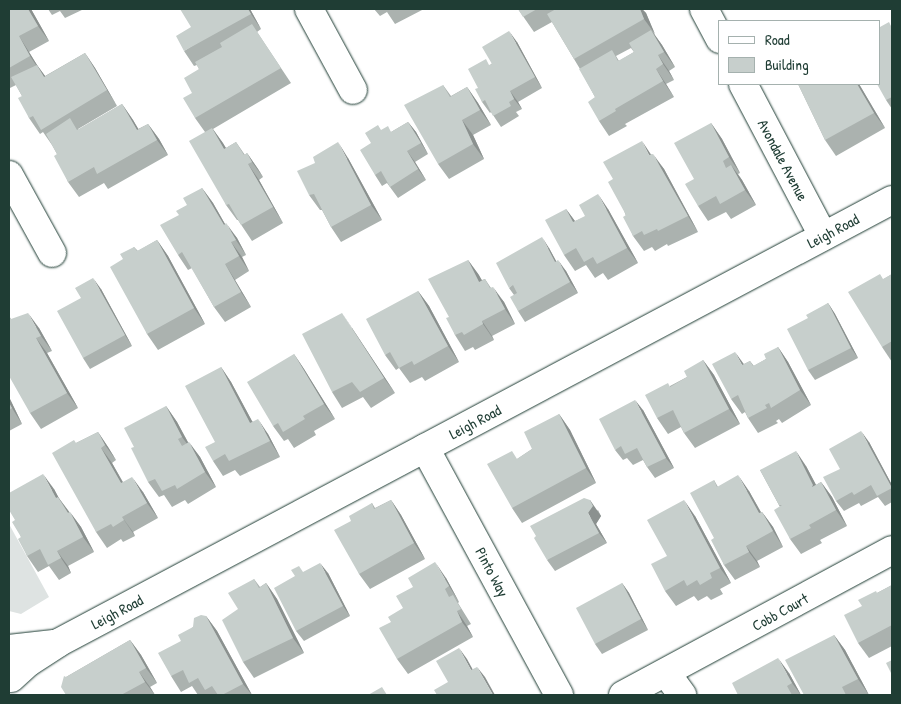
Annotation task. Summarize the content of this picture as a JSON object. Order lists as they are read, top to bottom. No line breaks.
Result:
{"streets":{"street":["Avondale Avenue","Leigh Road","Pinto Way","Cobb Court"]},"crossings":[["Avondale Avenue","Leigh Road"],["Leigh Road","Pinto Way"]],"legend":["Road","Building"]}
